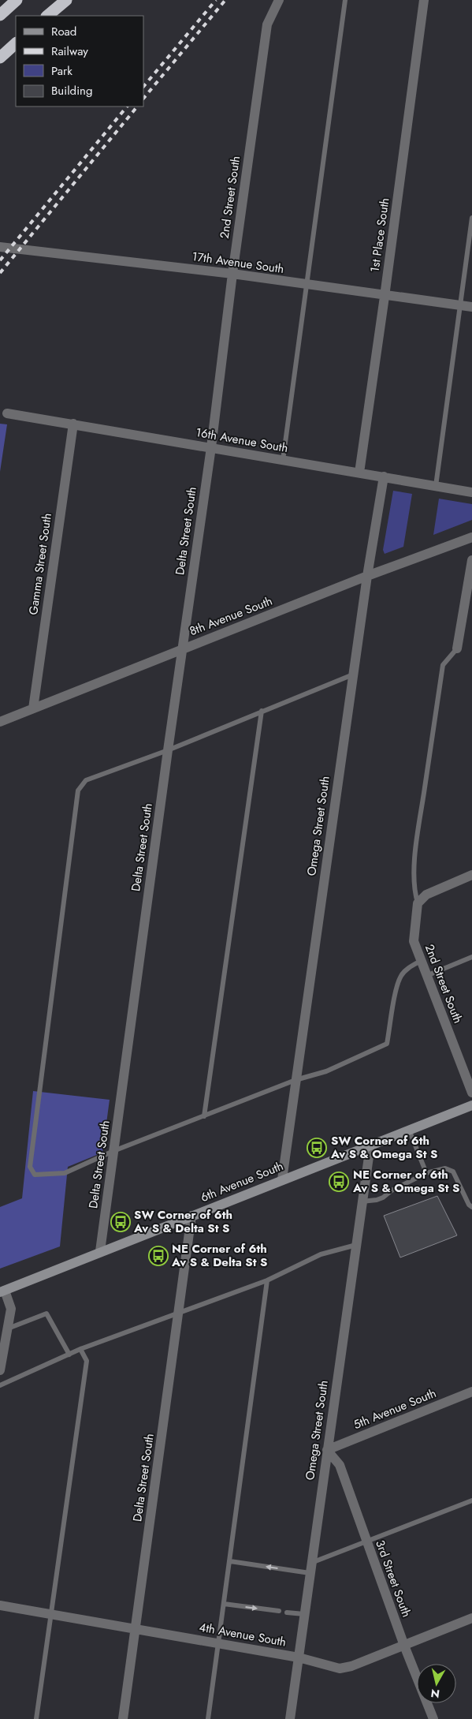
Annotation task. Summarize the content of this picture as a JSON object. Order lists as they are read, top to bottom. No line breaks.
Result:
{"streets":{"main road":["6th Avenue South"],"street":["2nd Street South","1st Place South","17th Avenue South","16th Avenue South","Delta Street South","Gamma Street South","8th Avenue South","Omega Street South","5th Avenue South","3rd Street South","4th Avenue South"]},"crossings":[["2nd Street South","17th Avenue South"],["2nd Street South","16th Avenue South"],["2nd Street South","Delta Street South"],["1st Place South","17th Avenue South"],["1st Place South","16th Avenue South"],["16th Avenue South","Delta Street South"],["16th Avenue South","Gamma Street South"],["16th Avenue South","Omega Street South"],["Delta Street South","8th Avenue South"],["Delta Street South","6th Avenue South"],["Delta Street South","4th Avenue South"],["Gamma Street South","8th Avenue South"],["8th Avenue South","Omega Street South"],["Omega Street South","6th Avenue South"],["Omega Street South","5th Avenue South"],["Omega Street South","3rd Street South"],["Omega Street South","4th Avenue South"],["5th Avenue South","3rd Street South"],["3rd Street South","4th Avenue South"]],"places":{"bus stop":["SW Corner of 6th Av S & Omega St S","NE Corner of 6th Av S & Omega St S","SW Corner of 6th Av S & Delta St S","NE Corner of 6th Av S & Delta St S"]},"legend":["Road","Railway","Park","Building"],"north":"bottom"}
